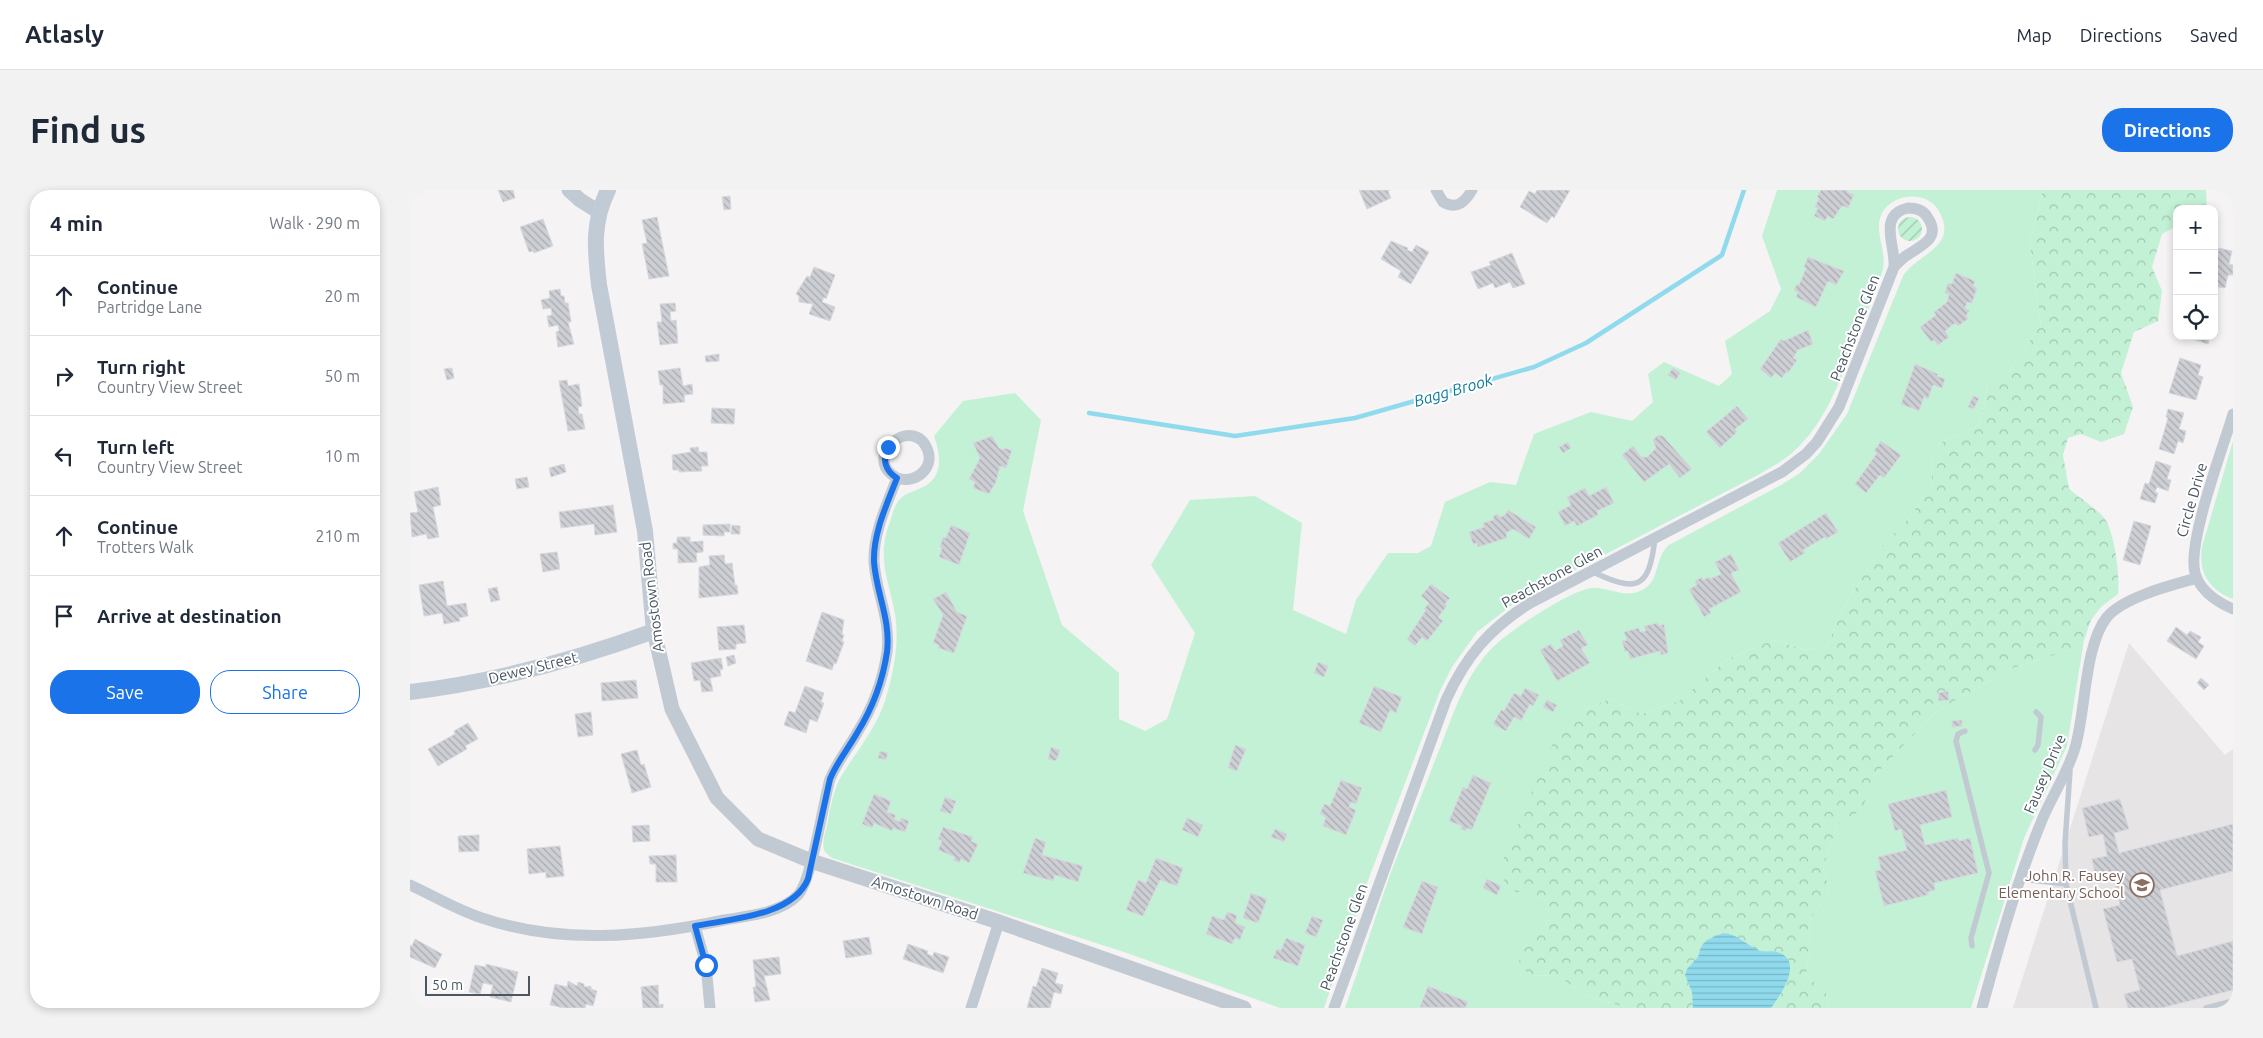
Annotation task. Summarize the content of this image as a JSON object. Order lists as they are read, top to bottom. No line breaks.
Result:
{"streets":{"main road":["Amostown Road","Dewey Street"],"street":["Peachstone Glen","Circle Drive","Fausey Drive"]},"crossings":[["Circle Drive","Fausey Drive"],["Amostown Road","Dewey Street"]],"water":["Bagg Brook"],"places":{"school or university":["John R. Fausey Elementary School"]},"scale_bar":"50 m","page":{"header":"Atlasly","nav":["Map","Directions","Saved"],"buttons":["Directions",["Save","Share"]],"title":"Find us","heading":["4 min","Walk · 290 m"],"map_buttons":["+","−"],"list":[["Continue","Partridge Lane","20 m"],["Turn right","Country View Street","50 m"],["Turn left","Country View Street","10 m"],["Continue","Trotters Walk","210 m"],"Arrive at destination"],"scale":"50 m"}}
